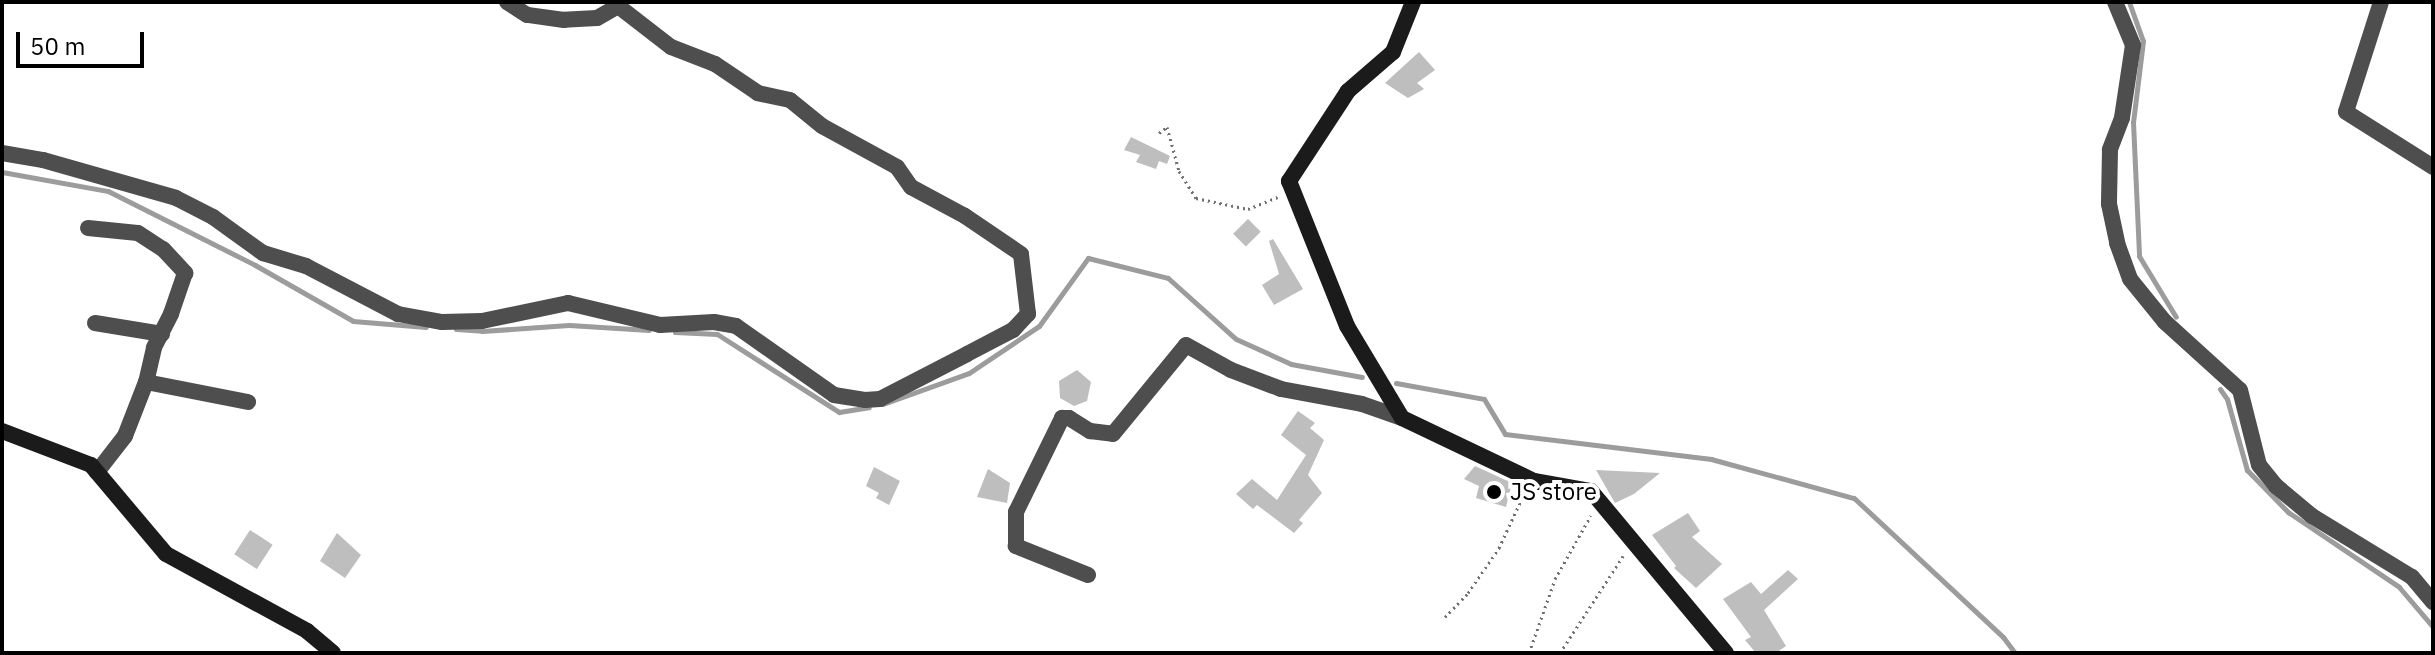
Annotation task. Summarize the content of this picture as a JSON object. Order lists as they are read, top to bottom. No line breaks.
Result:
{"places":["JS store"],"scale_bar":"50 m"}
